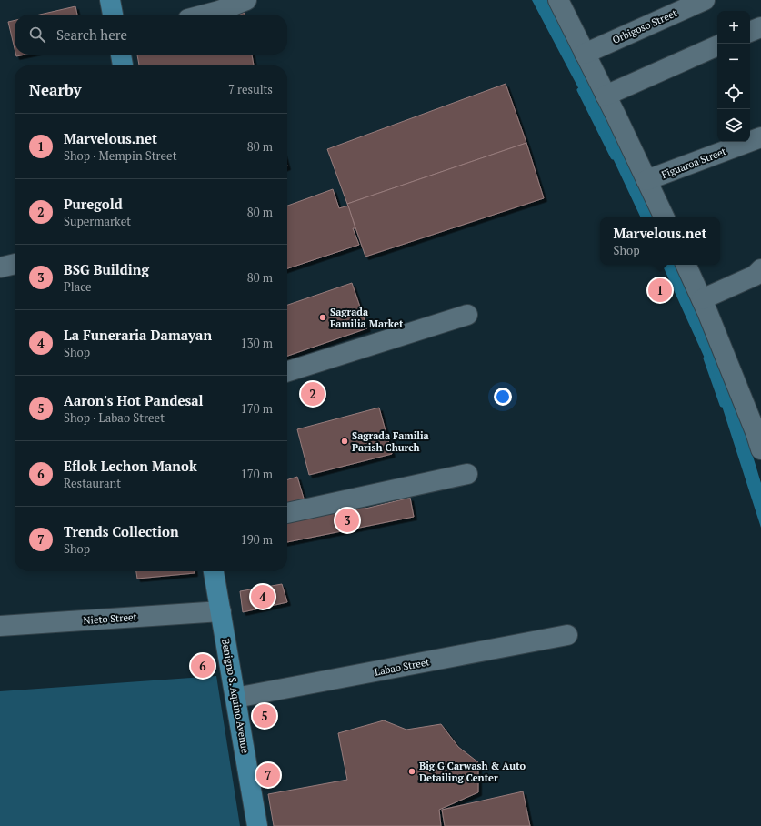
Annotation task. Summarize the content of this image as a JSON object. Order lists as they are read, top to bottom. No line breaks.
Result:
{"streets":{"main road":["Benigno S. Aquino Avenue"],"street":["Orbigoso Street","Figuaroa Street","Nieto Street","Labao Street"]},"crossings":[["Nieto Street","Benigno S. Aquino Avenue"],["Labao Street","Benigno S. Aquino Avenue"]],"places":["Sagrada Familia Market","Sagrada Familia Parish Church","Big G Carwash & Auto Detailing Center"],"page":{"map_buttons":["+","−"],"search":"Search here","heading":["Nearby","7 results"],"list":[{"mark":"1","name":"Marvelous.net","note":"Shop · Mempin Street","value":"80 m"},{"mark":"2","name":"Puregold","note":"Supermarket","value":"80 m"},{"mark":"3","name":"BSG Building","note":"Place","value":"80 m"},{"mark":"4","name":"La Funeraria Damayan","note":"Shop","value":"130 m"},{"mark":"5","name":"Aaron's Hot Pandesal","note":"Shop · Labao Street","value":"170 m"},{"mark":"6","name":"Eflok Lechon Manok","note":"Restaurant","value":"170 m"},{"mark":"7","name":"Trends Collection","note":"Shop","value":"190 m"}],"popup":["Marvelous.net","Shop"],"pins":["1","2","3","4","6","5","7"]}}
